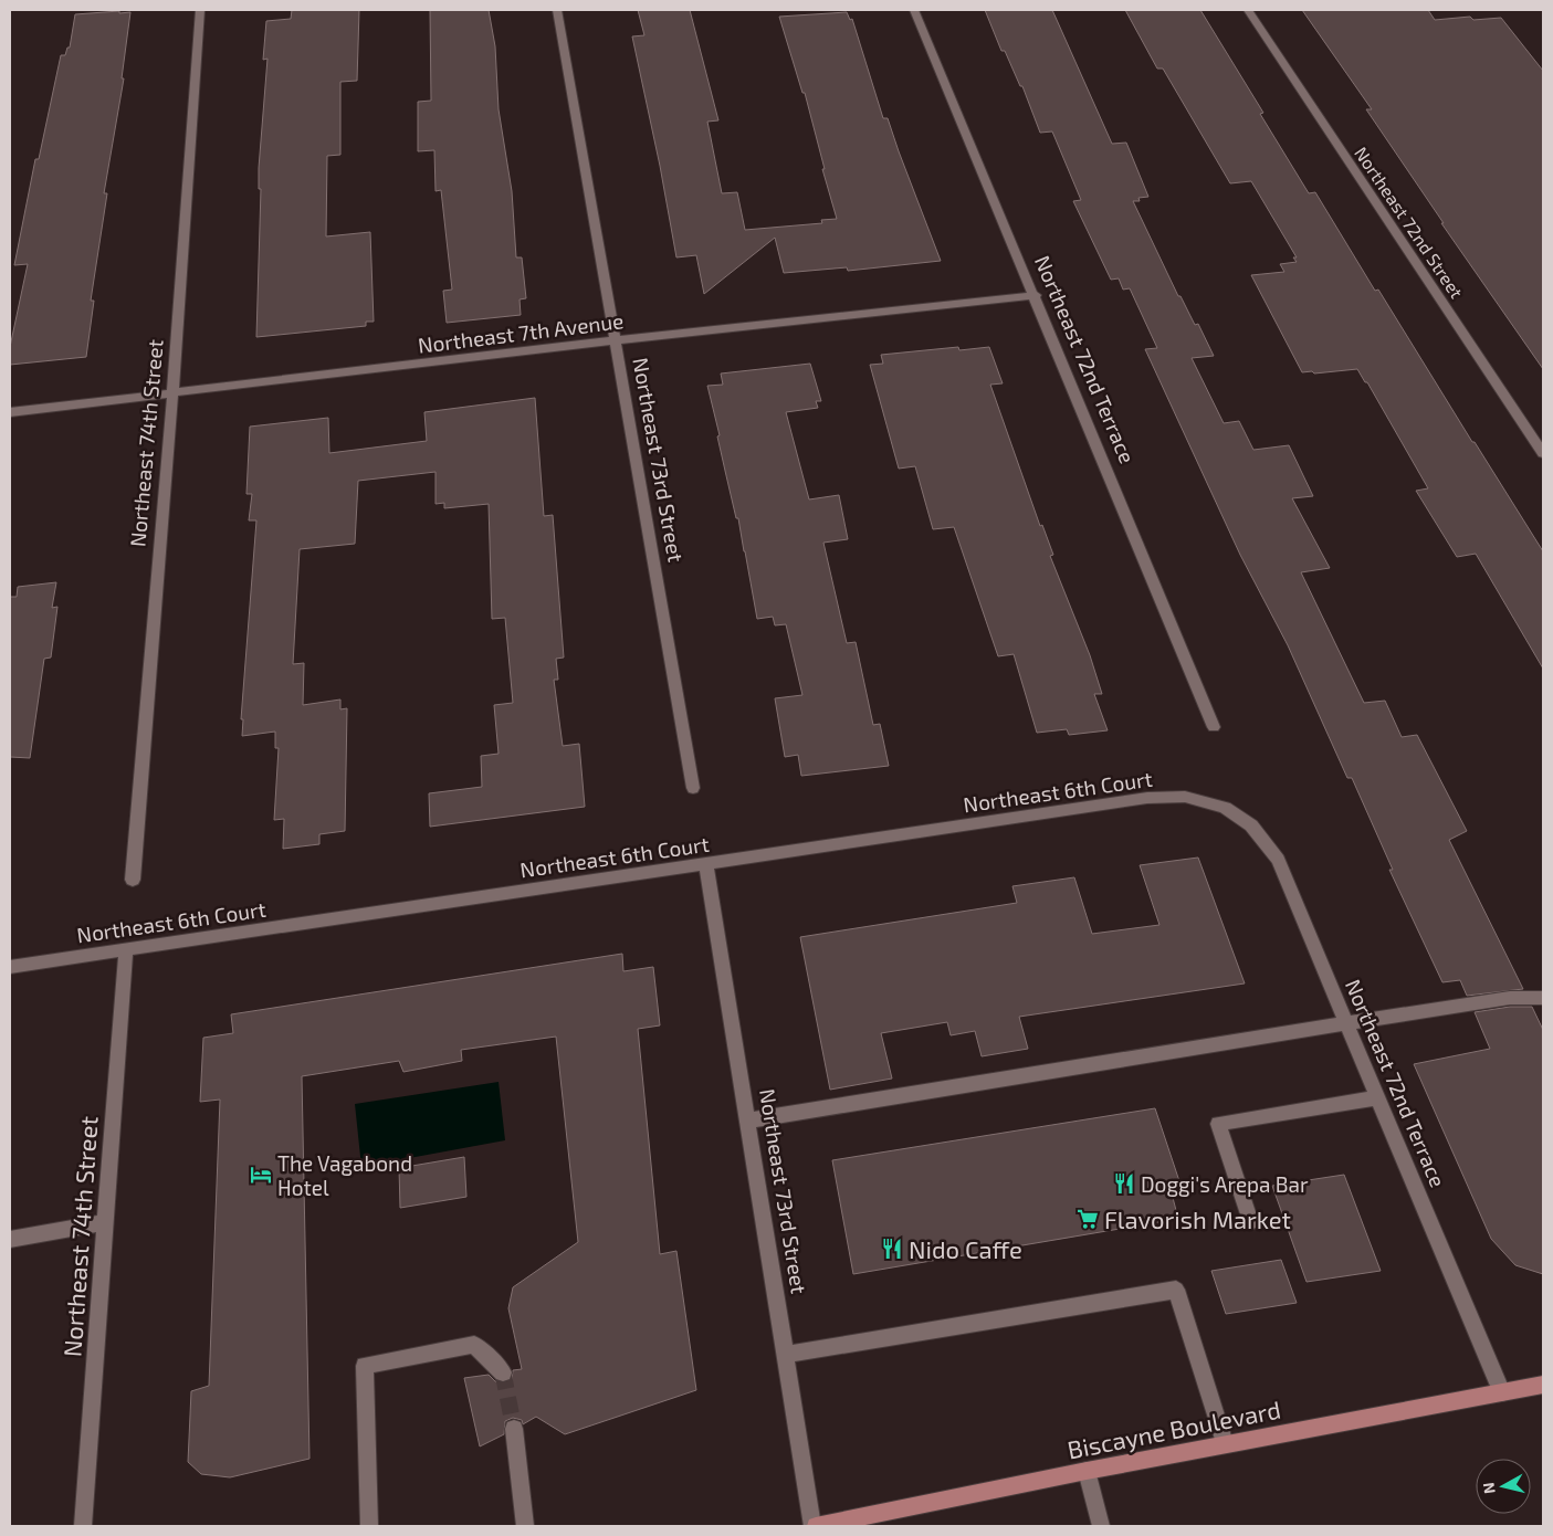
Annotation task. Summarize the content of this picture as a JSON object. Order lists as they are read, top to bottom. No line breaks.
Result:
{"streets":{"main road":["Biscayne Boulevard"],"street":["Northeast 72nd Street","Northeast 7th Avenue","Northeast 72nd Terrace","Northeast 74th Street","Northeast 73rd Street","Northeast 6th Court"]},"crossings":[["Northeast 7th Avenue","Northeast 72nd Terrace"],["Northeast 7th Avenue","Northeast 74th Street"],["Northeast 7th Avenue","Northeast 73rd Street"],["Northeast 72nd Terrace","Northeast 6th Court"],["Northeast 72nd Terrace","Biscayne Boulevard"],["Northeast 74th Street","Northeast 6th Court"],["Northeast 73rd Street","Northeast 6th Court"],["Northeast 73rd Street","Biscayne Boulevard"]],"places":{"hotel":["The Vagabond Hotel"],"restaurant":["Doggi's Arepa Bar","Nido Caffe"],"supermarket":["Flavorish Market"]},"north":"left"}
